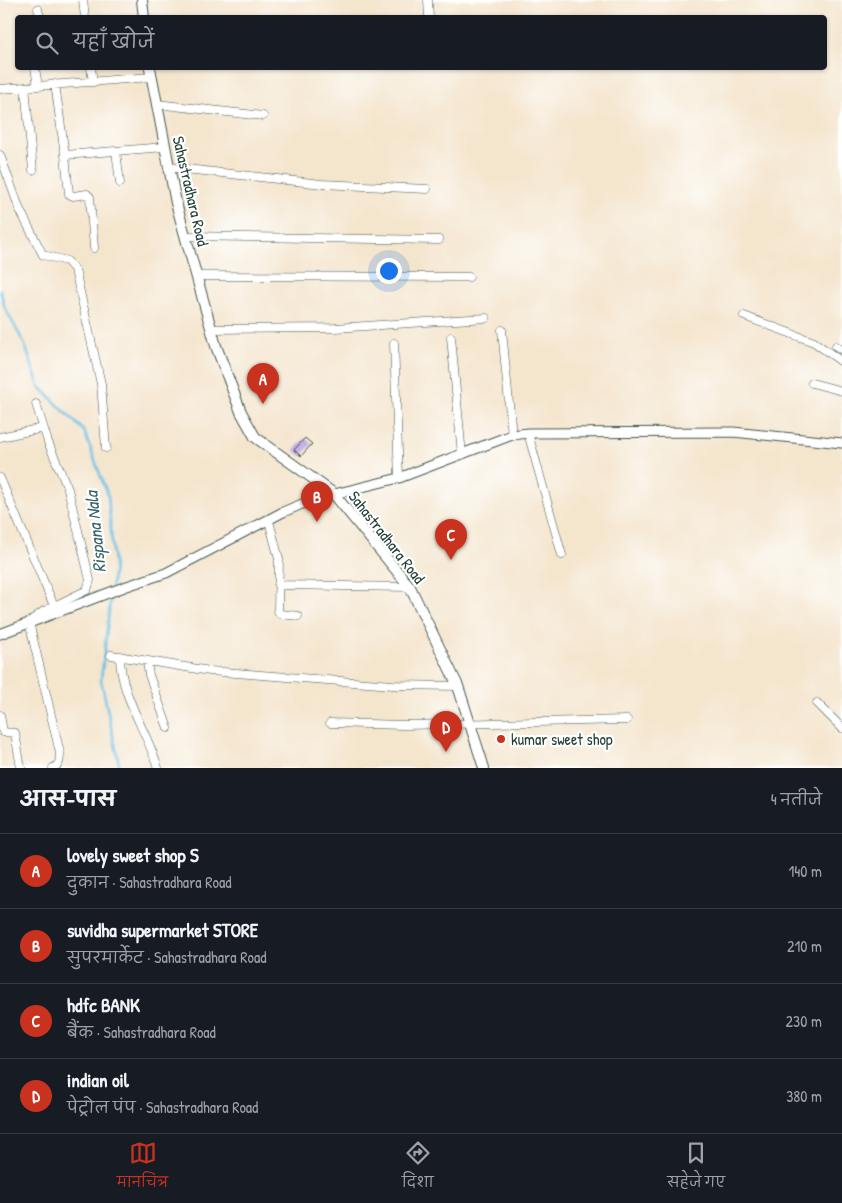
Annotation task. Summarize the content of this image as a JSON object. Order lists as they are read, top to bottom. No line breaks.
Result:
{"streets":{"main road":["Sahastradhara Road"]},"water":["Rispana Nala"],"places":["kumar sweet shop"],"page":{"search":"यहाँ खोजें","pins":["A","B","C","D"],"heading":["आस-पास","4 नतीजे"],"list":[{"mark":"A","name":"lovely sweet shop S","note":"दुकान · Sahastradhara Road","value":"140 m"},{"mark":"B","name":"suvidha supermarket STORE","note":"सुपरमार्केट · Sahastradhara Road","value":"210 m"},{"mark":"C","name":"hdfc BANK","note":"बैंक · Sahastradhara Road","value":"230 m"},{"mark":"D","name":"indian oil","note":"पेट्रोल पंप · Sahastradhara Road","value":"380 m"}],"nav":["मानचित्र","दिशा","सहेजे गए"]}}
